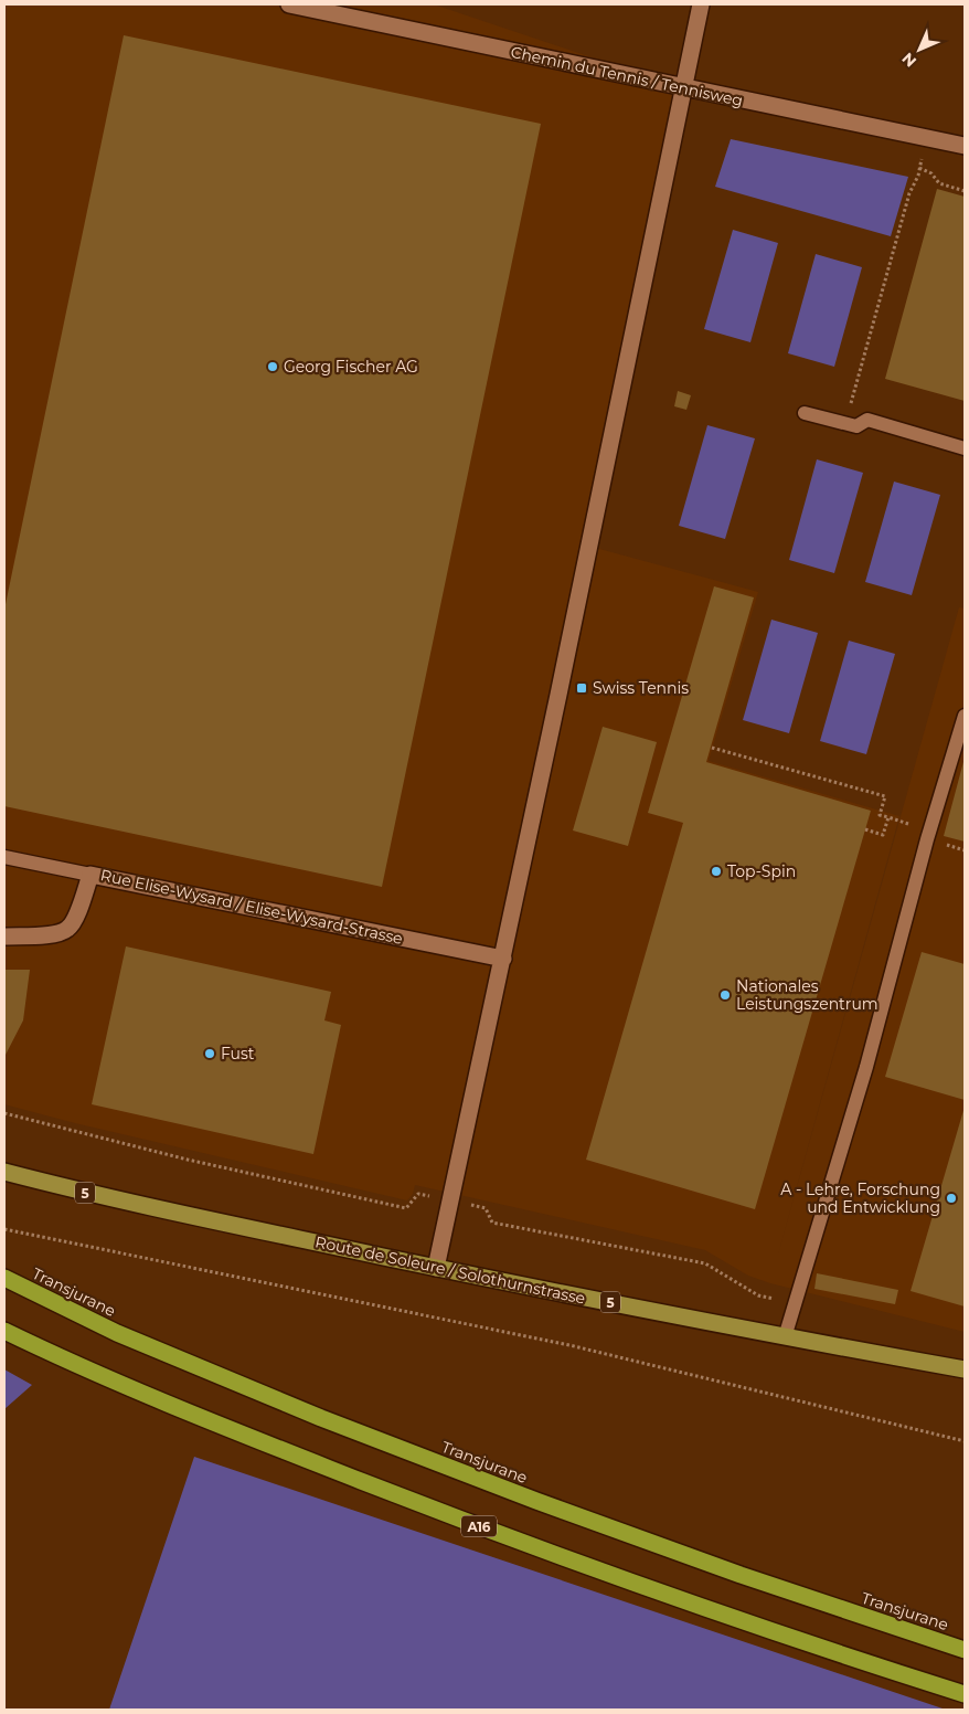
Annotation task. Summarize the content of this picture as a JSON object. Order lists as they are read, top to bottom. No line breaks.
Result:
{"streets":{"highway":["Transjurane","A16"],"main road":["5","Route de Soleure / Solothurnstrasse"],"street":["Chemin du Tennis / Tennisweg","Rue Elise-Wysard / Elise-Wysard-Strasse"]},"places":{"other":["Georg Fischer AG","Top-Spin","Nationales Leistungszentrum","Fust","A - Lehre, Forschung und Entwicklung"],"transit":["Swiss Tennis"]},"north":"bottom left"}
